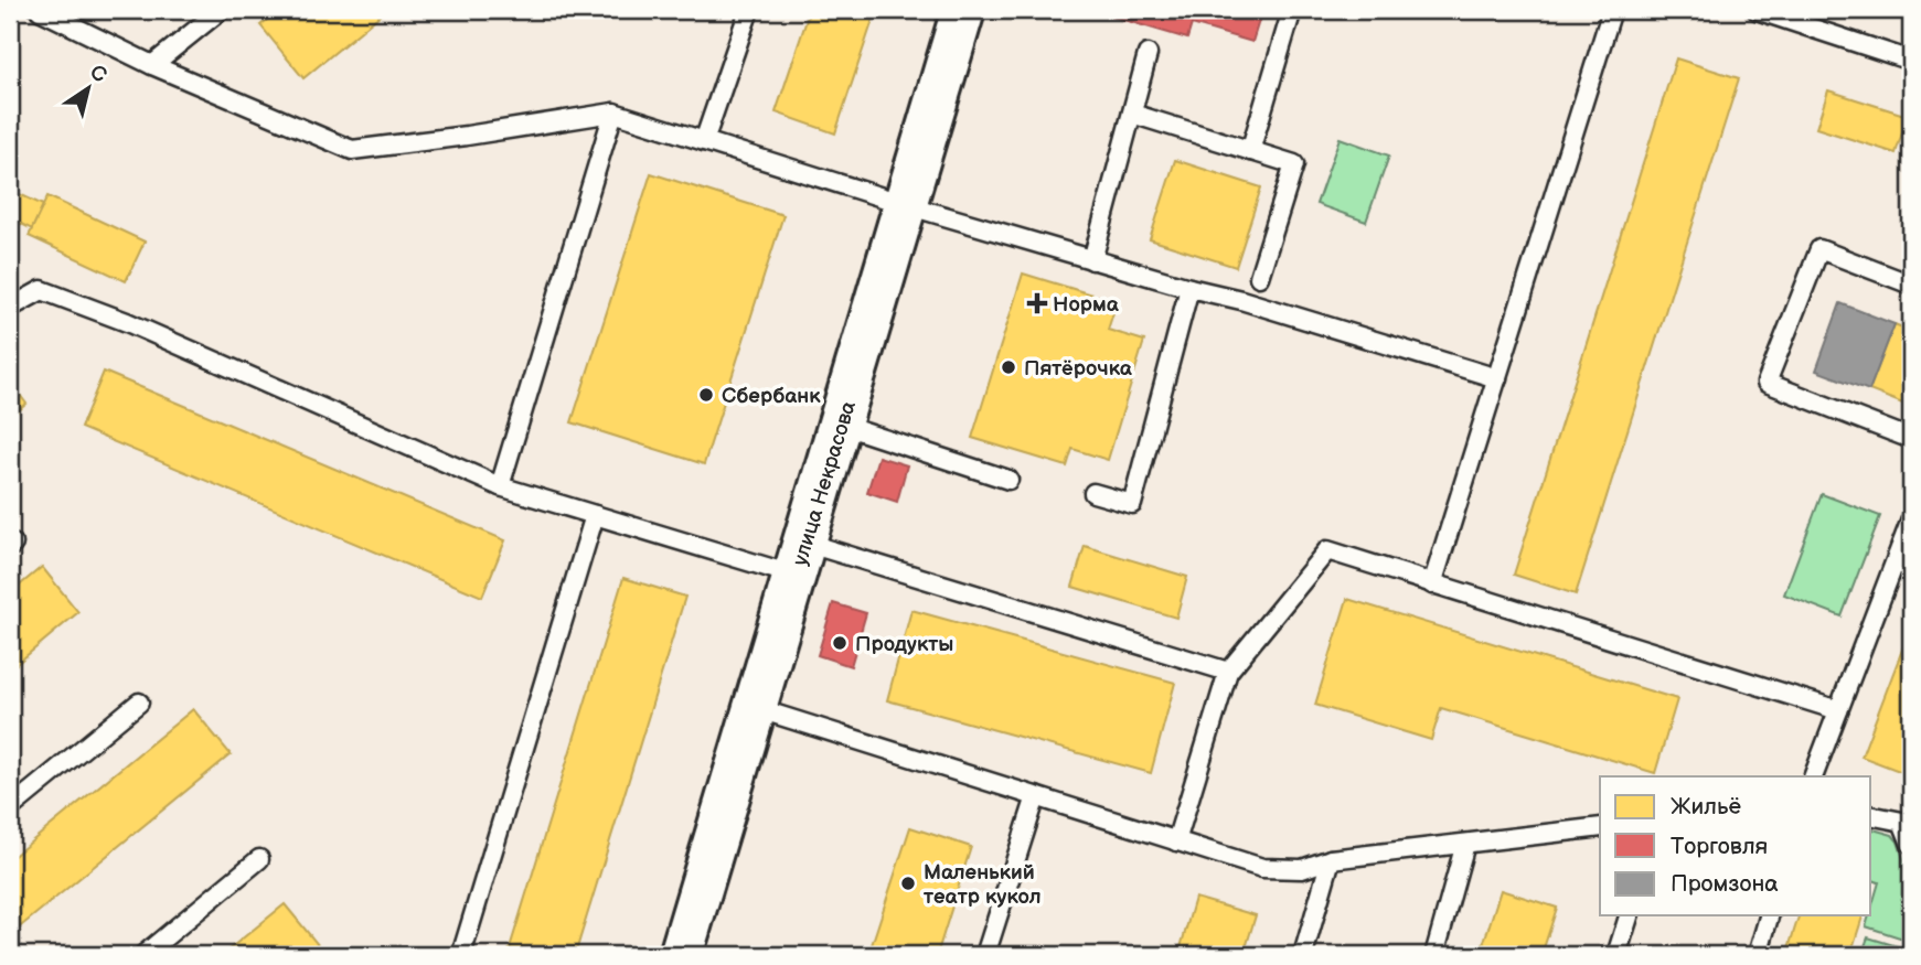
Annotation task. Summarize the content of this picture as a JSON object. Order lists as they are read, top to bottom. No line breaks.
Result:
{"streets":{"street":["улица Некрасова"]},"places":{"health":["Норма"],"other":["Пятёрочка","Сбербанк","Продукты","Маленький театр кукол"]},"legend":["Жильё","Торговля","Промзона"],"north":"top right"}
